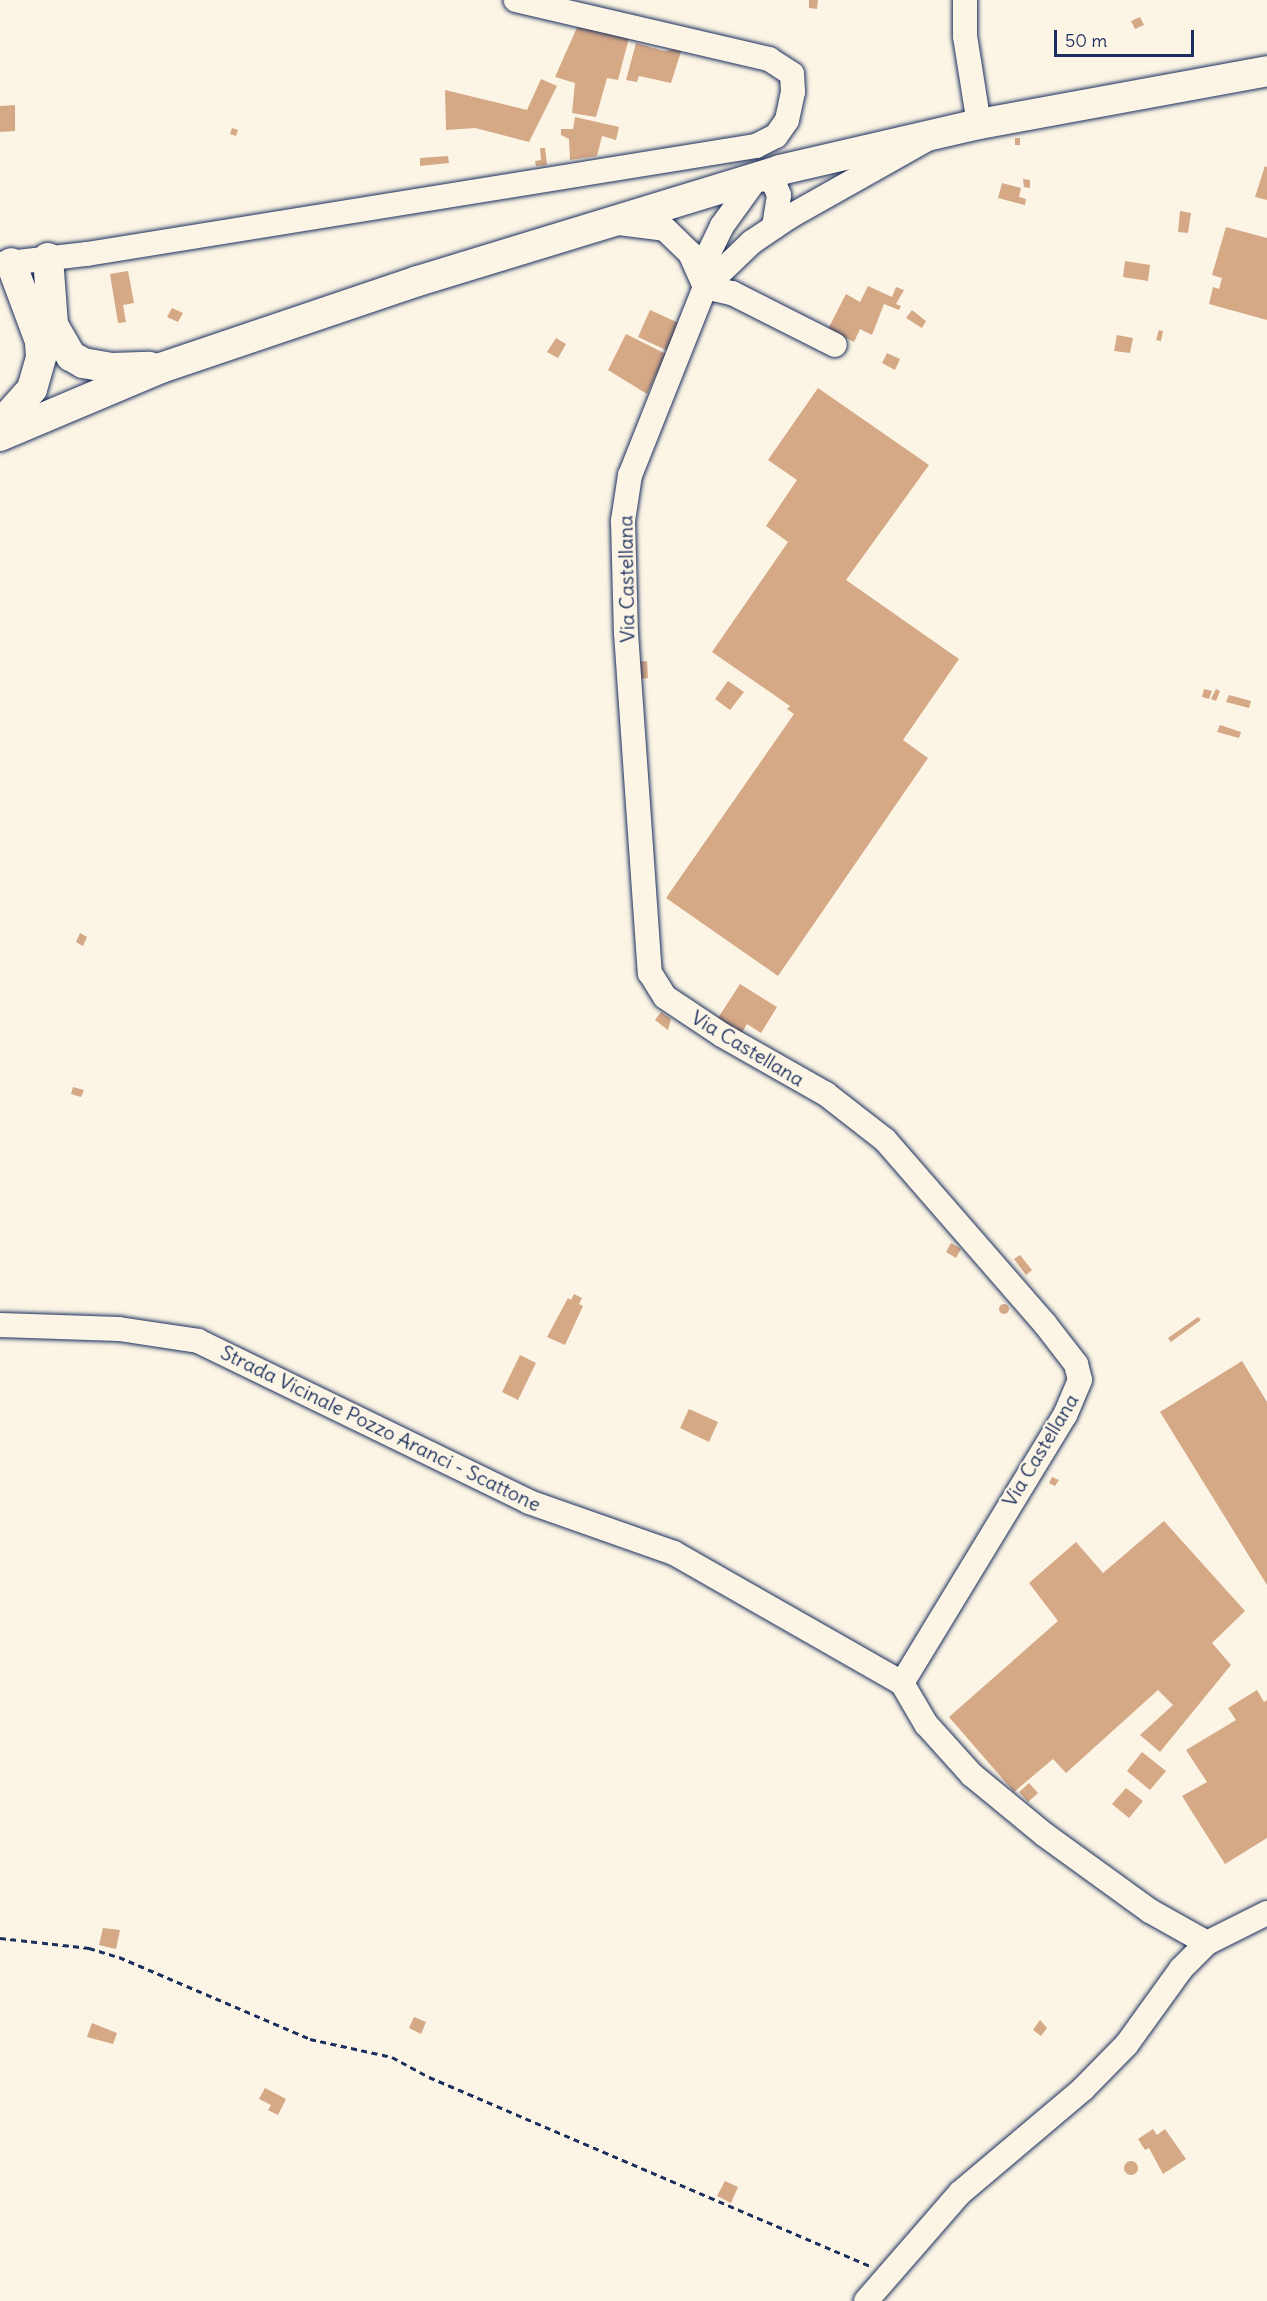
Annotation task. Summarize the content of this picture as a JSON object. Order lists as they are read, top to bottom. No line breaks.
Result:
{"streets":{"street":["Via Castellana","Strada Vicinale Pozzo Aranci - Scattone"]},"crossings":[["Via Castellana","Strada Vicinale Pozzo Aranci - Scattone"]],"scale_bar":"50 m"}
